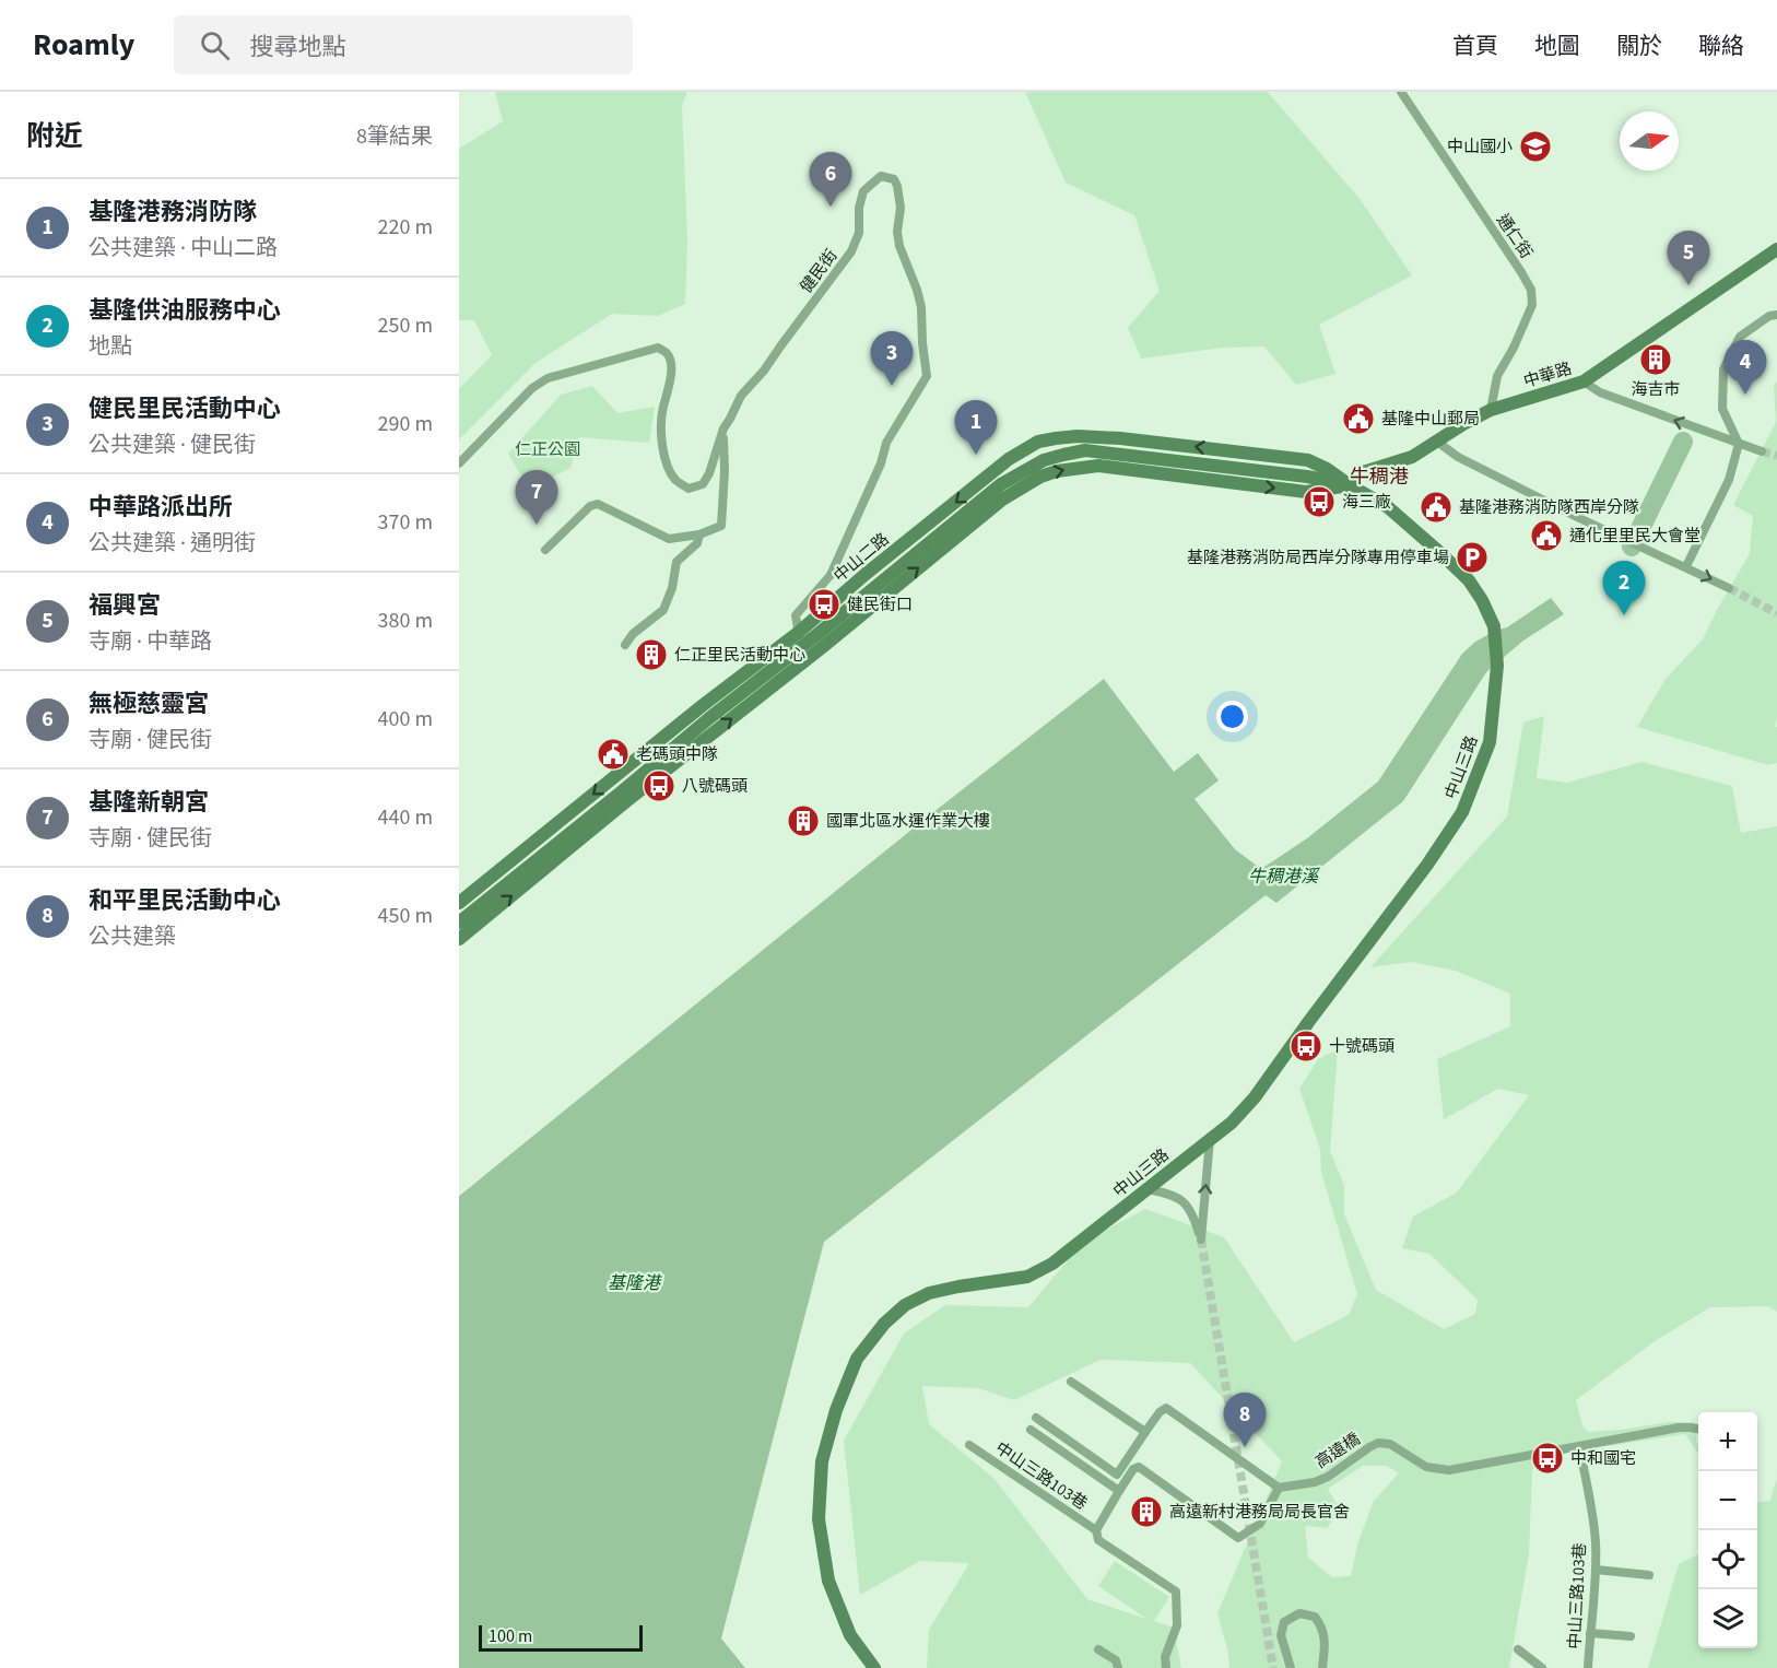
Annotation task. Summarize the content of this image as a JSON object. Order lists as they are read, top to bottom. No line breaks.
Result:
{"streets":{"street":["通仁街","健民街","中華路","中山二路","中山三路","高遠橋","中山三路103巷"]},"crossings":[["通仁街","中華路"],["健民街","中山二路"],["中華路","中山二路"],["中山二路","中山三路"],["高遠橋","中山三路103巷"]],"districts":["牛稠港"],"water":["牛稠港溪","基隆港"],"parks":["仁正公園"],"places":{"school or university":["中山國小"],"building":["海吉市","仁正里民活動中心","國軍北區水運作業大樓","高遠新村港務局局長官舍"],"public building":["基隆中山郵局","基隆港務消防隊西岸分隊","通化里里民大會堂","老碼頭中隊"],"bus stop":["海三廠","健民街口","八號碼頭","十號碼頭","中和國宅"],"parking":["基隆港務消防局西岸分隊專用停車場"]},"scale_bar":"100 m","north":"right","page":{"header":"Roamly","search":"搜尋地點","nav":["首頁","地圖","關於","聯絡"],"heading":["附近","8筆結果"],"pins":["6","5","3","4","1","7","2","8"],"list":[{"mark":"1","name":"基隆港務消防隊","note":"公共建築 · 中山二路","value":"220 m"},{"mark":"2","name":"基隆供油服務中心","note":"地點","value":"250 m"},{"mark":"3","name":"健民里民活動中心","note":"公共建築 · 健民街","value":"290 m"},{"mark":"4","name":"中華路派出所","note":"公共建築 · 通明街","value":"370 m"},{"mark":"5","name":"福興宮","note":"寺廟 · 中華路","value":"380 m"},{"mark":"6","name":"無極慈靈宮","note":"寺廟 · 健民街","value":"400 m"},{"mark":"7","name":"基隆新朝宮","note":"寺廟 · 健民街","value":"440 m"},{"mark":"8","name":"和平里民活動中心","note":"公共建築","value":"450 m"}],"map_buttons":["+","−"],"scale":"100 m"}}
